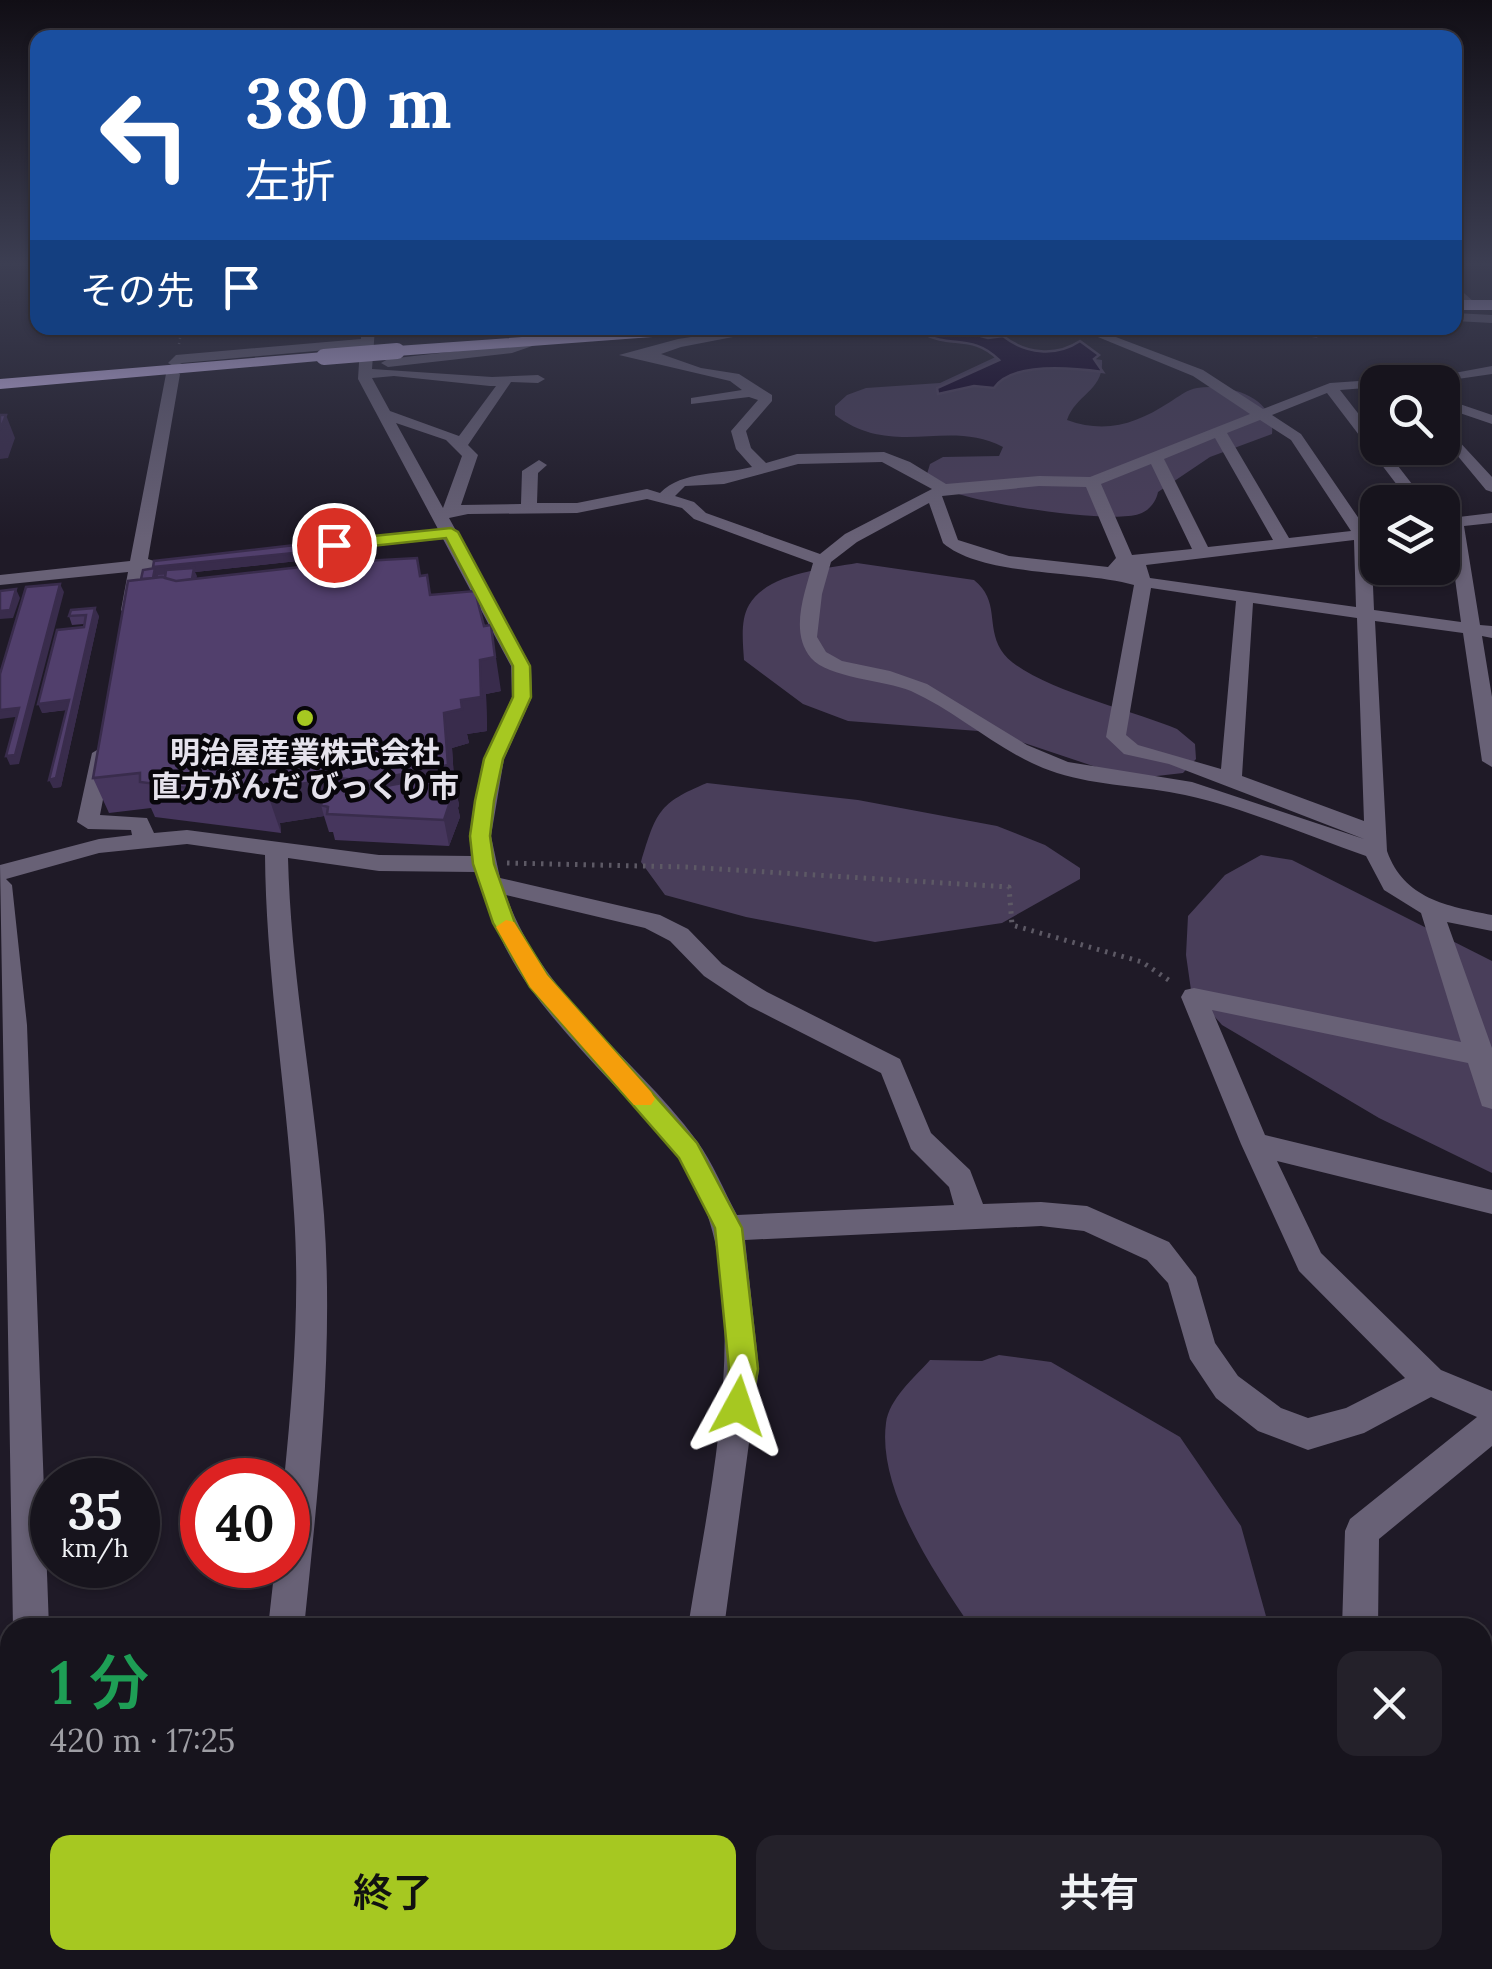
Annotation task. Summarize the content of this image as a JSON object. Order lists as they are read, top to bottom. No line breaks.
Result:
{"places":["明治屋産業株式会社 直方がんだ びっくり市"],"page":{"turn":["380 m","左折"],"then":"その先","speed":"35 km/h","limit":"40","heading":["1 分","420 m · 17:25"],"buttons":["終了","共有"]}}
